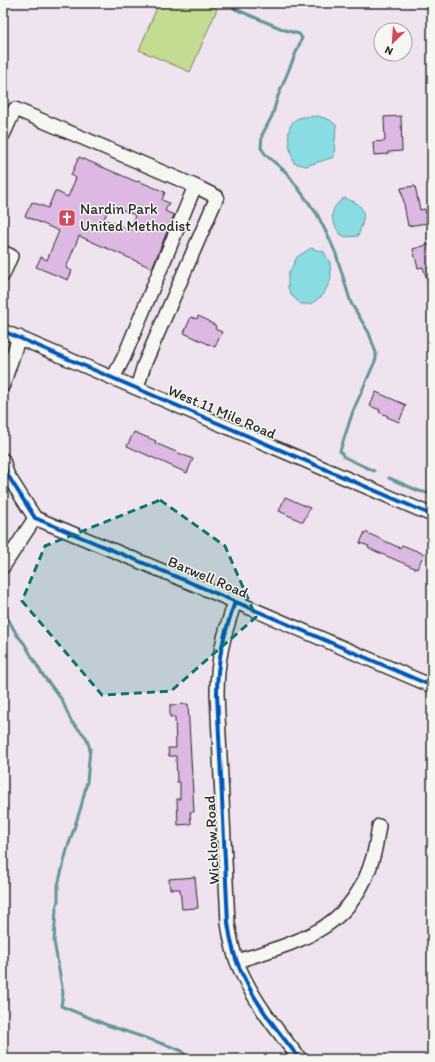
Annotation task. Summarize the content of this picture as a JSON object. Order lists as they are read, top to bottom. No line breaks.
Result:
{"streets":{"street":["West 11 Mile Road","Barwell Road","Wicklow Road"]},"crossings":[["Barwell Road","Wicklow Road"]],"places":{"church":["Nardin Park United Methodist"]},"north":"bottom left"}
